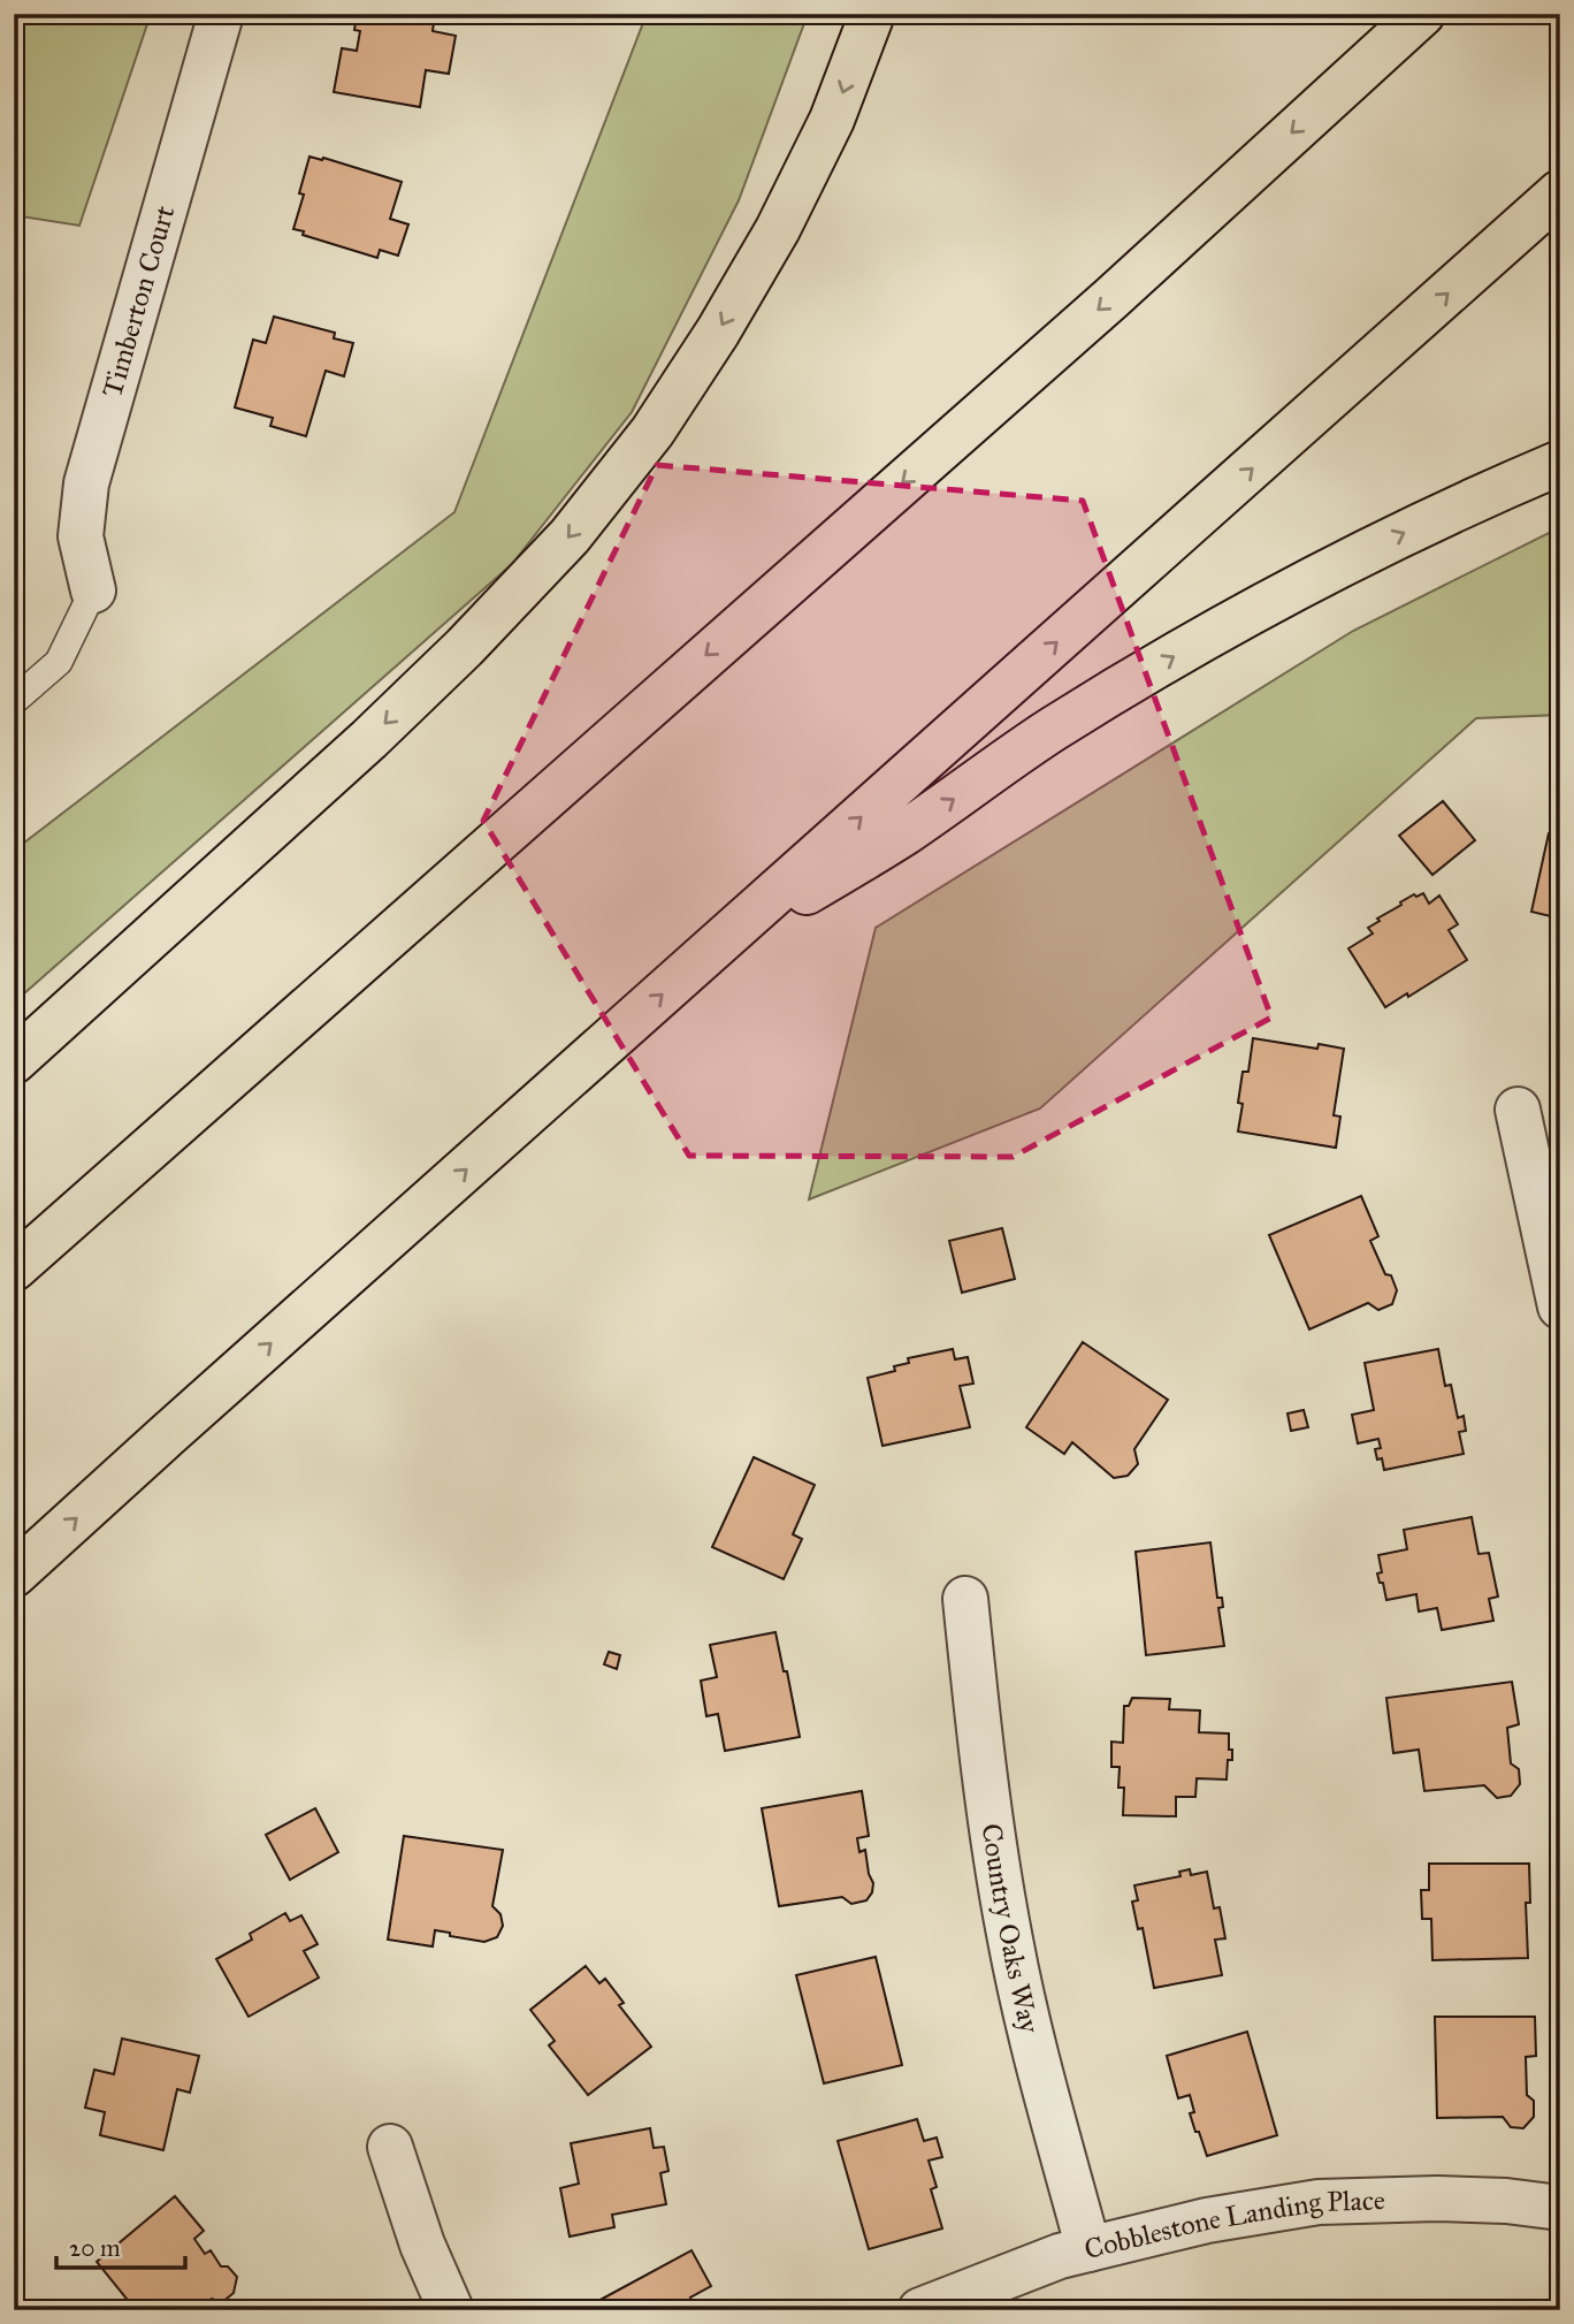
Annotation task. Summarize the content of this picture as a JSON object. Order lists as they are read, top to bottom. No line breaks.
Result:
{"streets":{"street":["Timberton Court","Country Oaks Way","Cobblestone Landing Place"]},"crossings":[["Country Oaks Way","Cobblestone Landing Place"]],"scale_bar":"20 m"}
